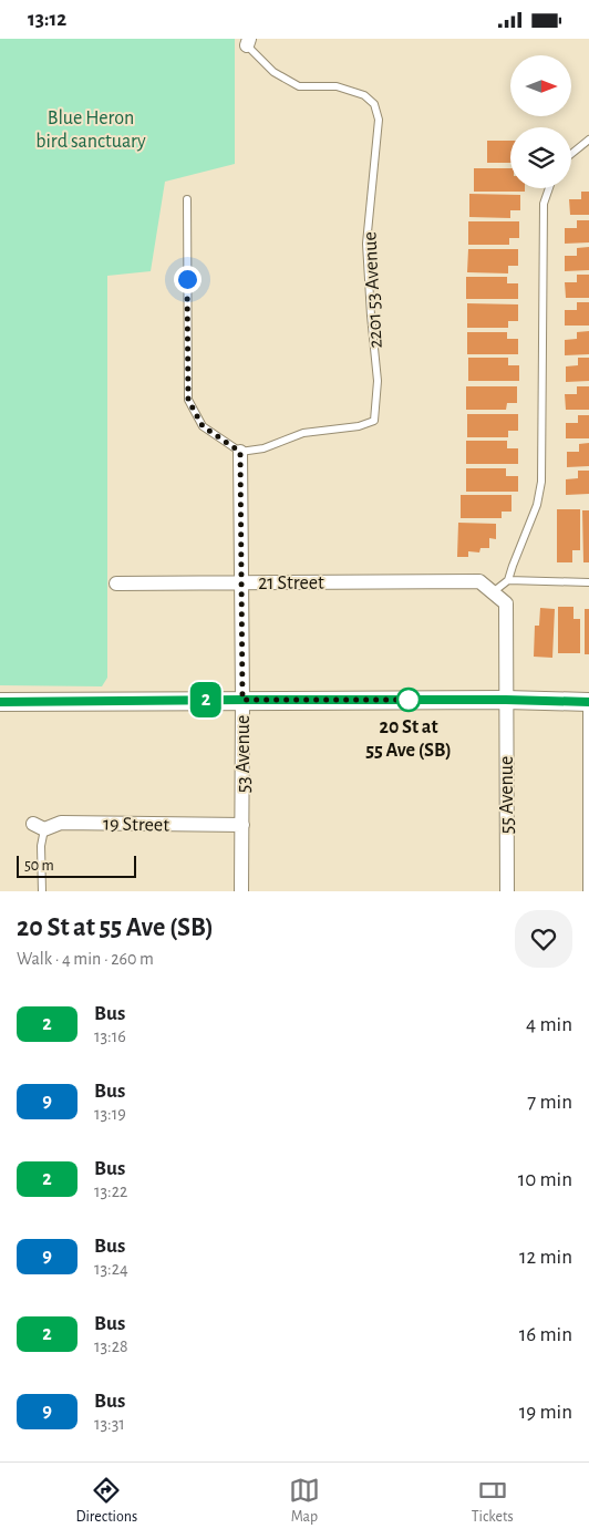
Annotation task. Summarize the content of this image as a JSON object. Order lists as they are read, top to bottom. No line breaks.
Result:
{"streets":{"street":["21 Street","53 Avenue","55 Avenue","19 Street"],"lane":["2201 53 Avenue"]},"crossings":[["2201 53 Avenue","53 Avenue"],["21 Street","53 Avenue"],["21 Street","55 Avenue"],["53 Avenue","19 Street"]],"parks":["Blue Heron bird sanctuary"],"places":["20 St at 55 Ave (SB)"],"lines":["bus line 2"],"scale_bar":"50 m","north":"right","page":{"status":"13:12","on_map":"2","scale":"50 m","heading":["20 St at 55 Ave (SB)","Walk · 4 min · 260 m"],"list":[{"mark":"2","name":"Bus","note":"13:16","value":"4 min"},{"mark":"9","name":"Bus","note":"13:19","value":"7 min"},{"mark":"2","name":"Bus","note":"13:22","value":"10 min"},{"mark":"9","name":"Bus","note":"13:24","value":"12 min"},{"mark":"2","name":"Bus","note":"13:28","value":"16 min"},{"mark":"9","name":"Bus","note":"13:31","value":"19 min"}],"tabs":["Directions","Map","Tickets"]}}
